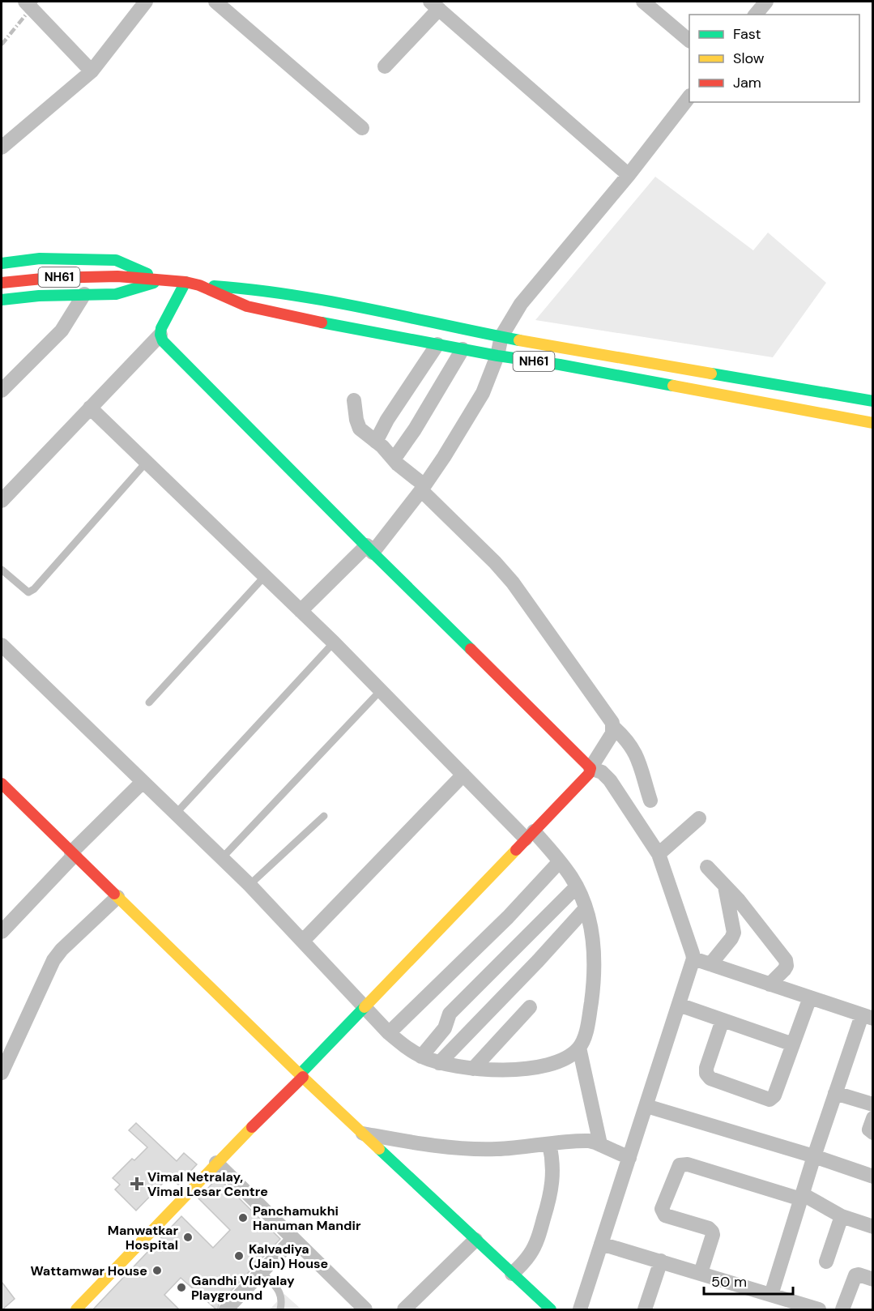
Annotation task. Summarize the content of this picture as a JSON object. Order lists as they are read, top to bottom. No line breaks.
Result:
{"streets":{"main road":["NH61"]},"places":{"health":["Vimal Netralay, Vimal Lesar Centre"],"other":["Panchamukhi Hanuman Mandir","Manwatkar Hospital","Kalvadiya (Jain) House","Wattamwar House","Gandhi Vidyalay Playground"]},"legend":["Fast","Slow","Jam"],"scale_bar":"50 m"}
